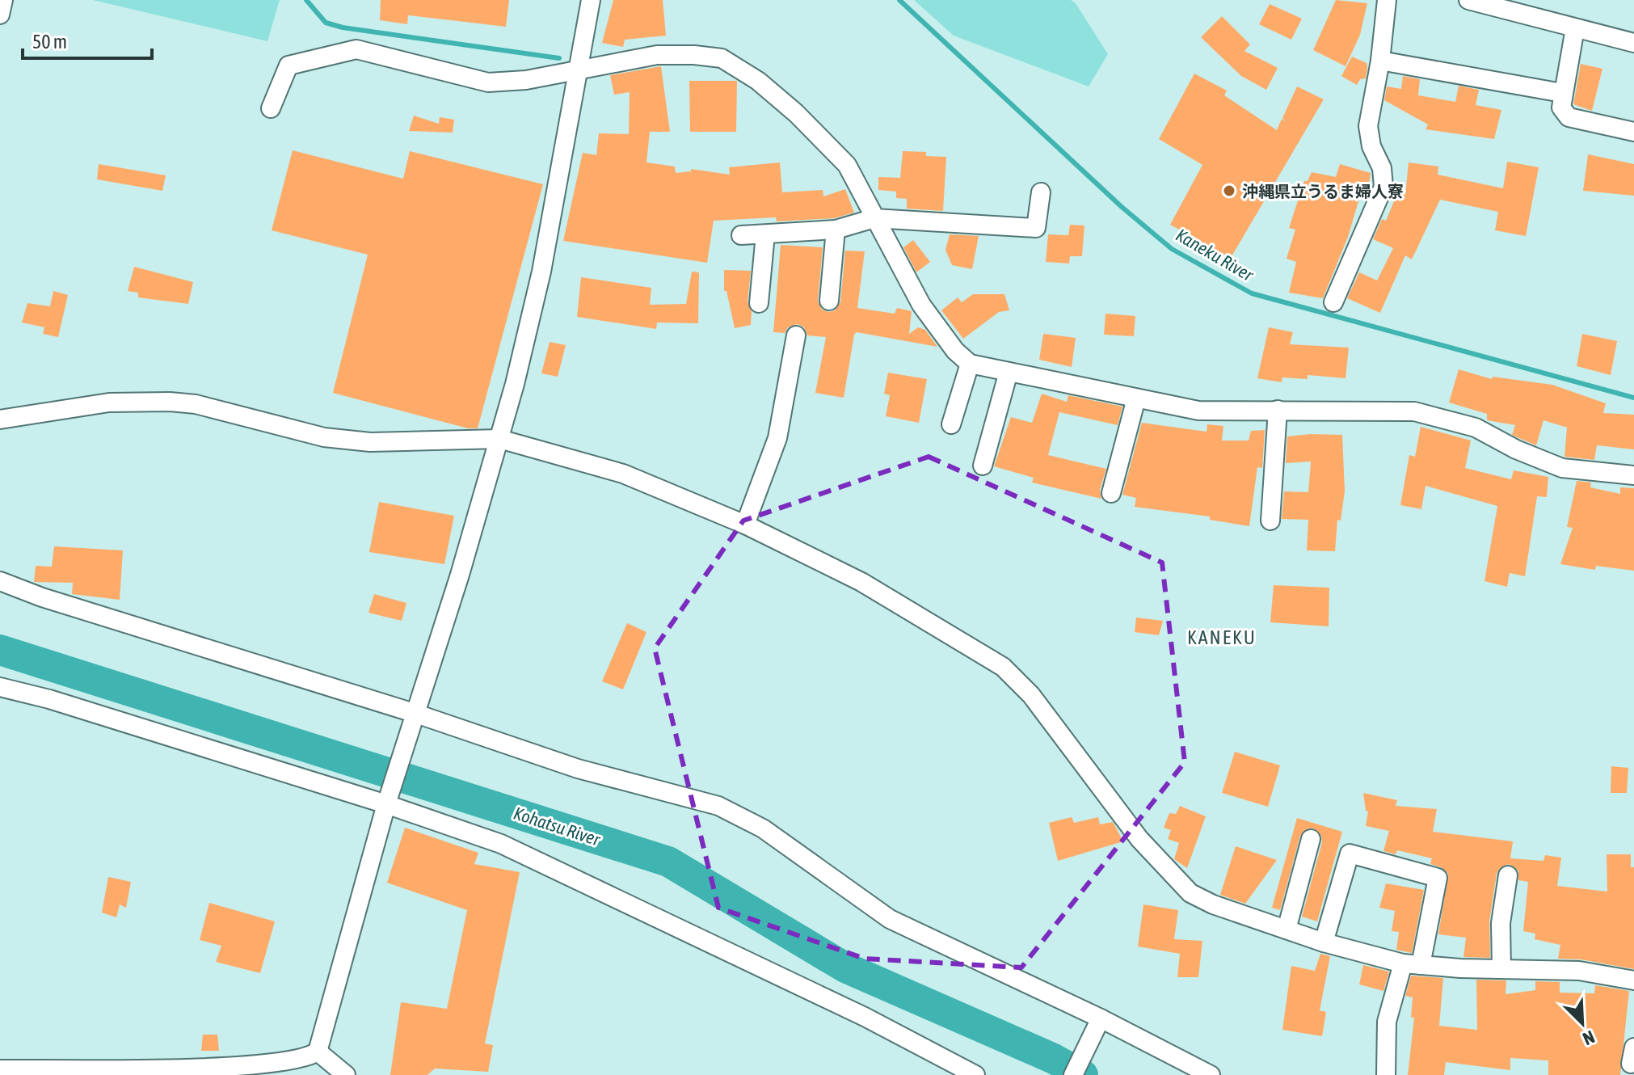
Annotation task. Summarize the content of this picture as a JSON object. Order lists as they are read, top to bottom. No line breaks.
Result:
{"districts":["KANEKU"],"water":["Kaneku River","Kohatsu River"],"places":["沖縄県立うるま婦人寮"],"scale_bar":"50 m","north":"bottom right"}
